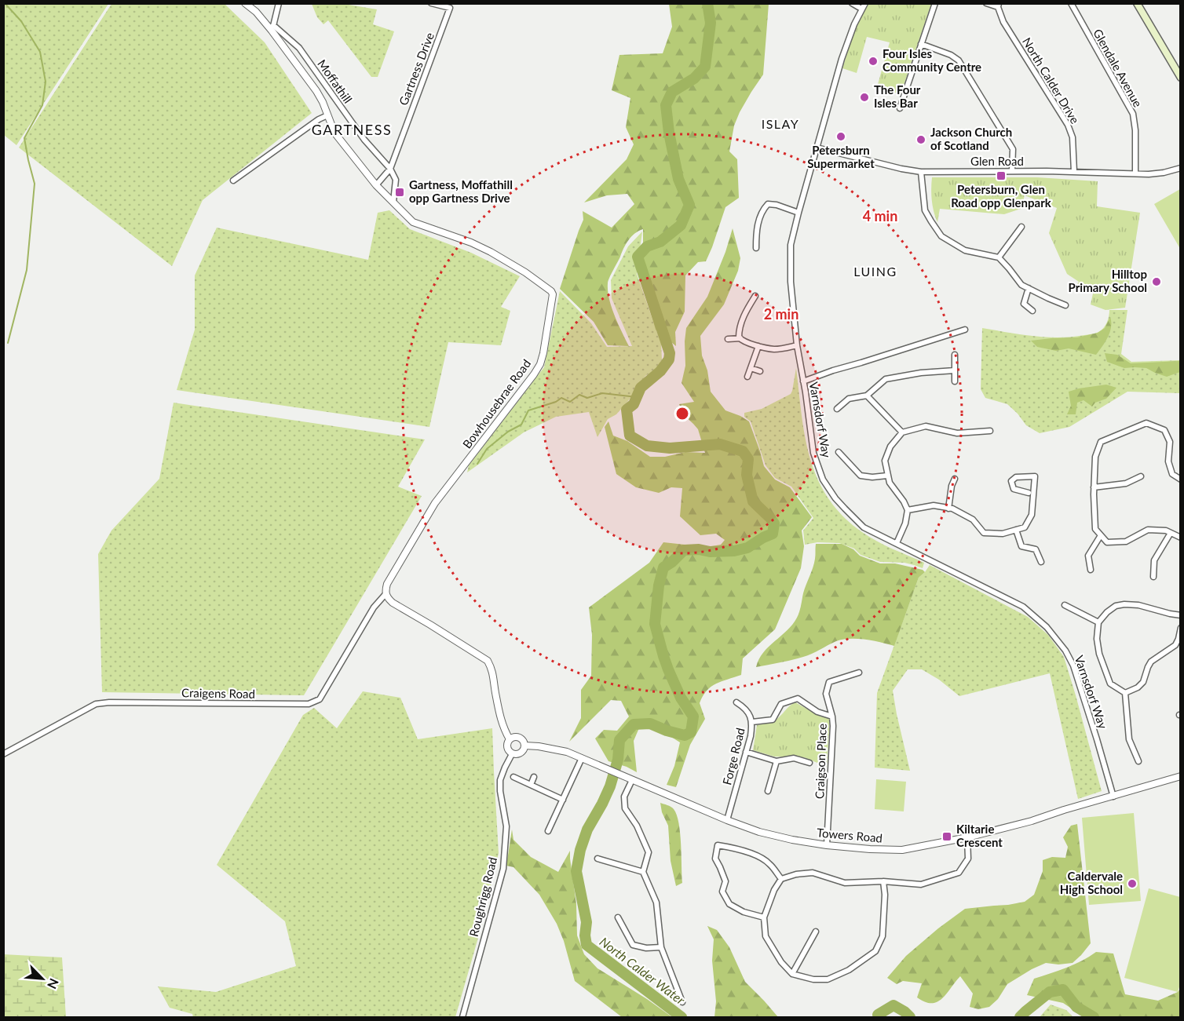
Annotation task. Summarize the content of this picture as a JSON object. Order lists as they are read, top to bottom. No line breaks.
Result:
{"streets":{"street":["Glendale Avenue","Gartness Drive","North Calder Drive","Moffathill","Glen Road","Bowhousebrae Road","Varnsdorf Way","Craigens Road","Forge Road","Craigson Place","Towers Road","Roughrigg Road"]},"crossings":[["Glendale Avenue","Glen Road"],["Gartness Drive","Moffathill"],["Gartness Drive","Bowhousebrae Road"],["North Calder Drive","Glen Road"],["Moffathill","Bowhousebrae Road"],["Glen Road","Varnsdorf Way"],["Bowhousebrae Road","Craigens Road"],["Varnsdorf Way","Towers Road"],["Forge Road","Towers Road"],["Craigson Place","Towers Road"],["Towers Road","Roughrigg Road"]],"districts":["ISLAY","GARTNESS","LUING"],"water":["North Calder Water"],"places":{"other":["Four Isles Community Centre","The Four Isles Bar","Petersburn Supermarket","Jackson Church of Scotland","Hilltop Primary School","Caldervale High School"],"transit":["Petersburn, Glen Road opp Glenpark","Gartness, Moffathill opp Gartness Drive","Kiltarie Crescent"]},"north":"bottom right","rings":["4 min","2 min"]}
